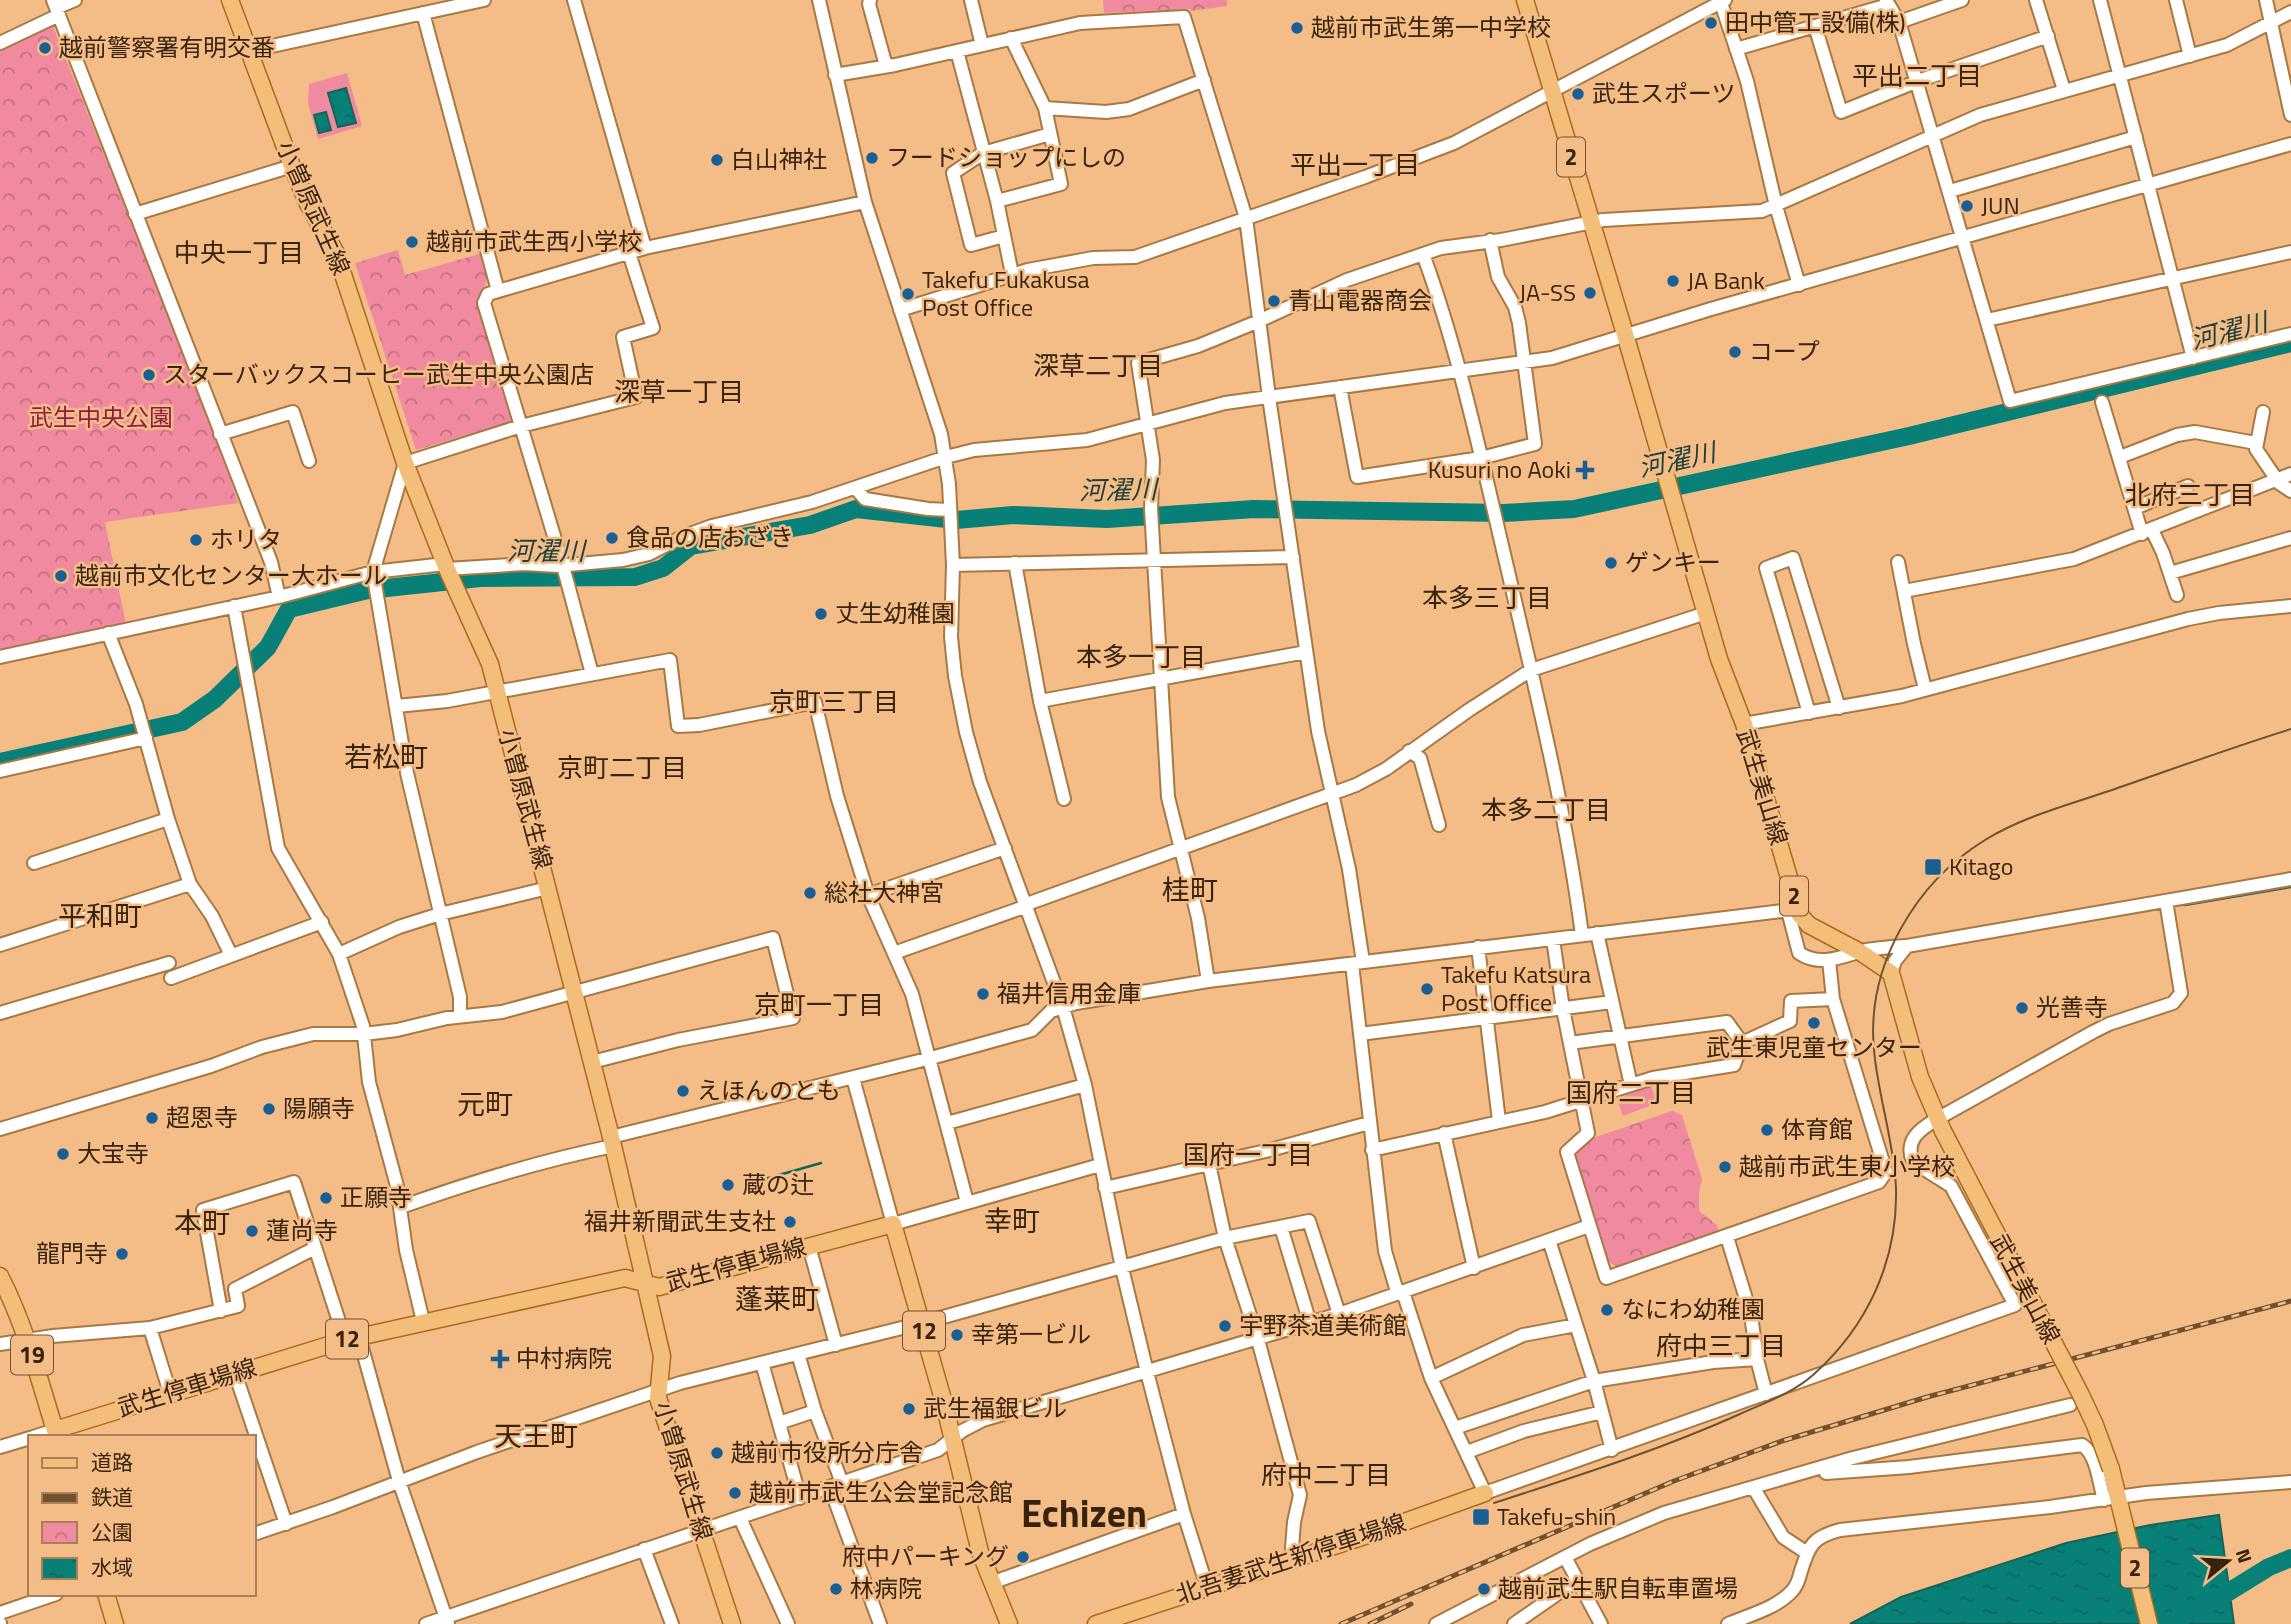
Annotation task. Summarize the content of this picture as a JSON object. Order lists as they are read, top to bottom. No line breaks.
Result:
{"streets":{"main road":["2","小曽原武生線","武生美山線","武生停車場線","12","19","北吾妻武生新停車場線"]},"crossings":[["2","武生美山線"],["小曽原武生線","武生停車場線"],["武生停車場線","12"],["武生停車場線","19"]],"districts":["平出二丁目","平出一丁目","中央一丁目","深草二丁目","深草一丁目","北府三丁目","本多三丁目","本多一丁目","京町三丁目","若松町","京町二丁目","本多二丁目","桂町","平和町","京町一丁目","国府二丁目","元町","国府一丁目","幸町","本町","蓬莱町","府中三丁目","天王町","府中二丁目","Echizen"],"water":["河濯川"],"parks":["武生中央公園"],"places":{"other":["田中管工設備(株)","越前市武生第一中学校","越前警察署有明交番","武生スポーツ","フードショップにしの","白山神社","JUN","越前市武生西小学校","JA Bank","JA-SS","Takefu Fukakusa Post Office","青山電器商会","コープ","スターバックスコーヒー武生中央公園店","食品の店おざき","ホリタ","ゲンキー","越前市文化センター大ホール","丈生幼稚園","総社大神宮","Takefu Katsura Post Office","福井信用金庫","光善寺","武生東児童センター","えほんのとも","陽願寺","超恩寺","体育館","大宝寺","越前市武生東小学校","蔵の辻","正願寺","福井新聞武生支社","蓮尚寺","龍門寺","なにわ幼稚園","宇野茶道美術館","幸第一ビル","武生福銀ビル","越前市役所分庁舎","越前市武生公会堂記念館","府中パーキング","林病院","越前武生駅自転車置場"],"health":["Kusuri no Aoki","中村病院"],"transit":["Kitago","Takefu-shin"]},"legend":["道路","鉄道","公園","水域"],"north":"right"}
